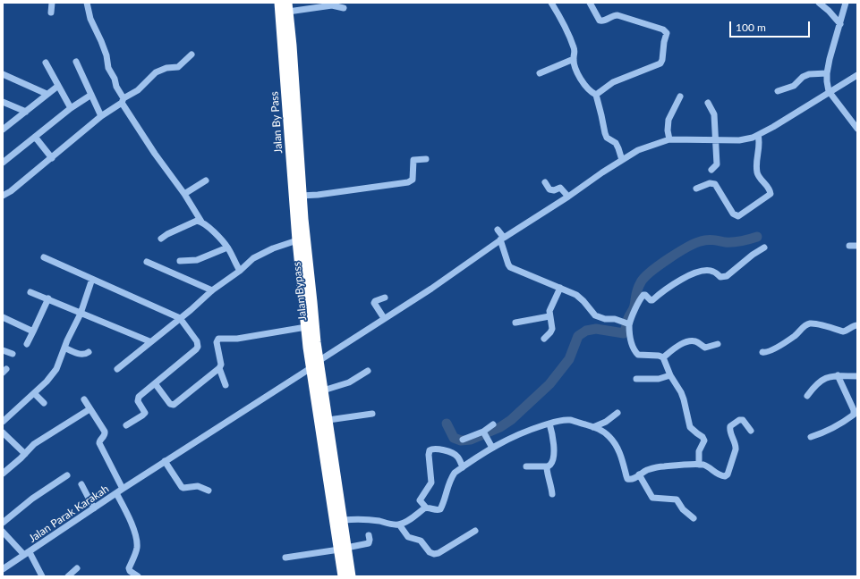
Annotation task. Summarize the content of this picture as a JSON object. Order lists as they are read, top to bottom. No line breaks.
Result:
{"streets":{"highway":["Jalan By Pass","Jalan Bypass"],"street":["Jalan Parak Karakah"]},"crossings":[["Jalan By Pass","Jalan Bypass"],["Jalan Bypass","Jalan Parak Karakah"]],"scale_bar":"100 m"}
